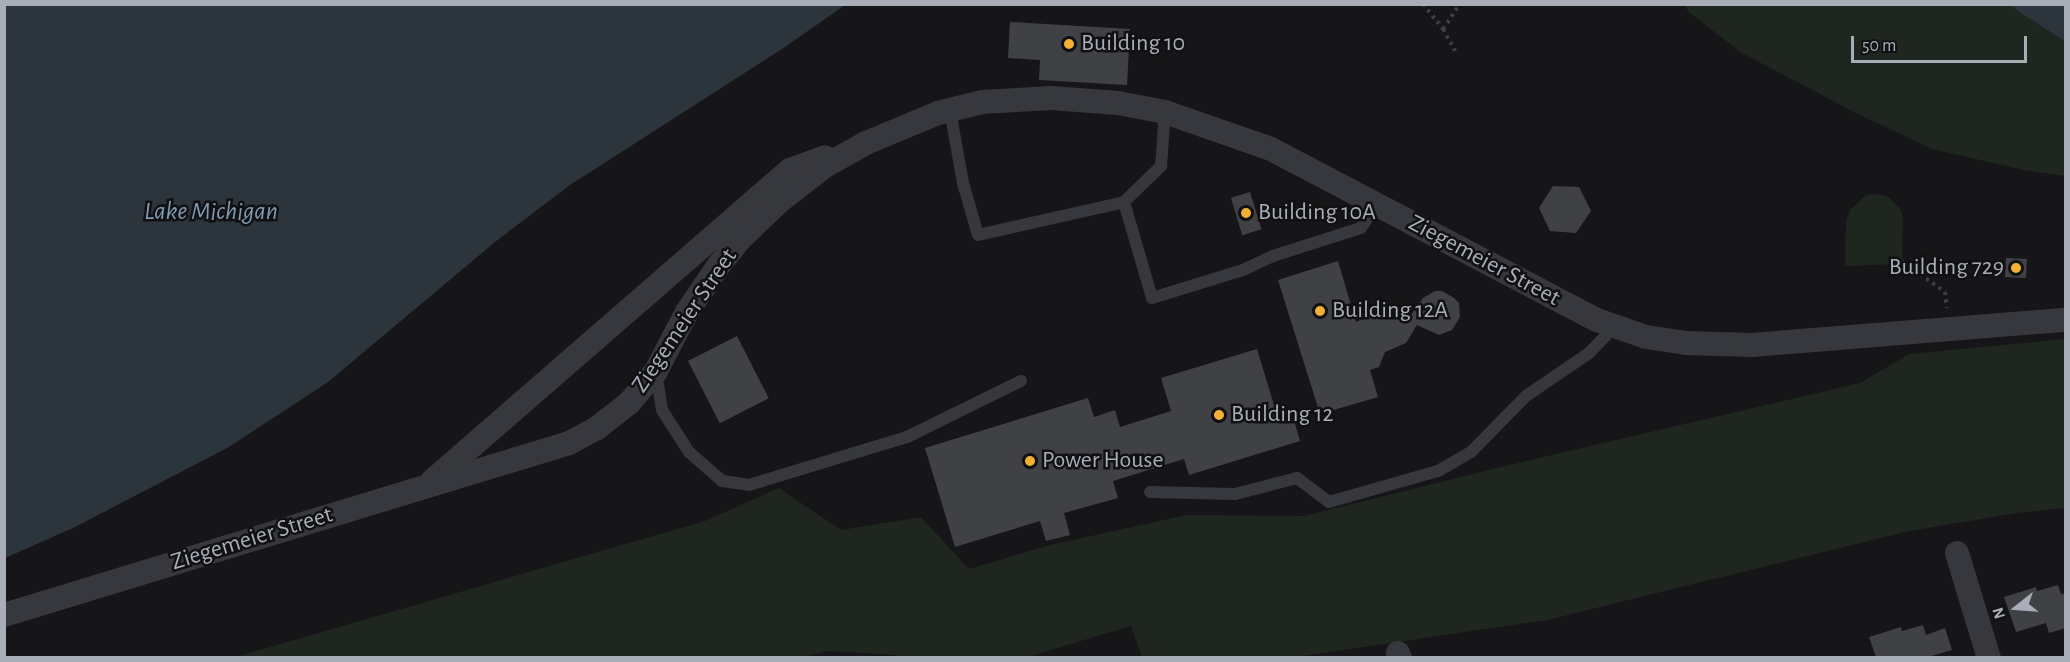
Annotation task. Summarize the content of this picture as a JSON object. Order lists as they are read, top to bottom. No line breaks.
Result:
{"streets":{"street":["Ziegemeier Street"]},"water":["Lake Michigan"],"places":["Building 10","Building 10A","Building 729","Building 12A","Building 12","Power House"],"scale_bar":"50 m","north":"left"}
